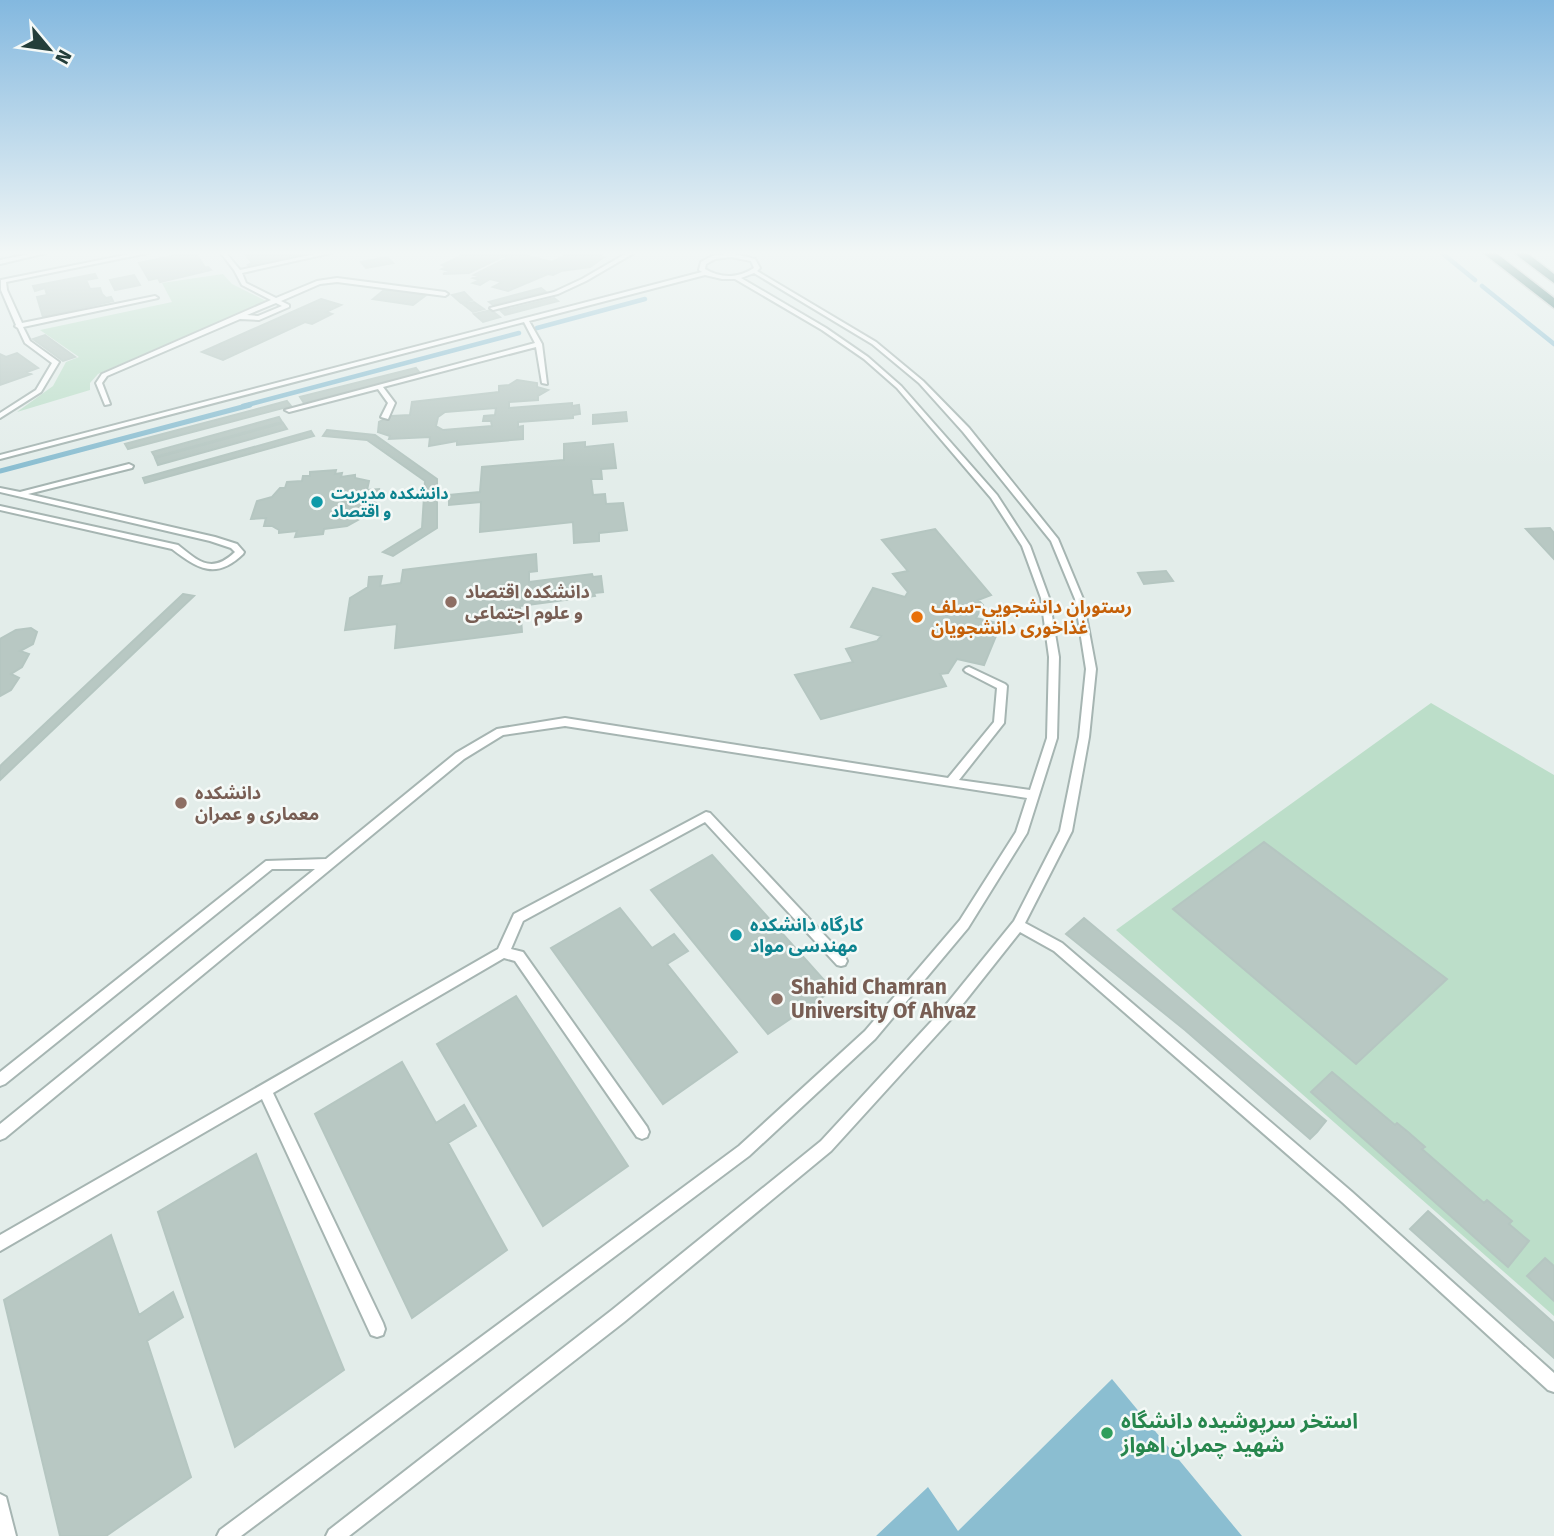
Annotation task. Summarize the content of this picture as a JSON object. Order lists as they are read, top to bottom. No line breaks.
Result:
{"places":["دانشکده مدیریت و اقتصاد","دانشکده اقتصاد و علوم اجتماعی","رستوران دانشجویی-سلف غذاخوری دانشجویان","دانشکده معماری و عمران","کارگاه دانشکده مهندسی مواد","Shahid Chamran University Of Ahvaz","استخر سرپوشیده دانشگاه شهید چمران اهواز"],"north":"bottom right"}
